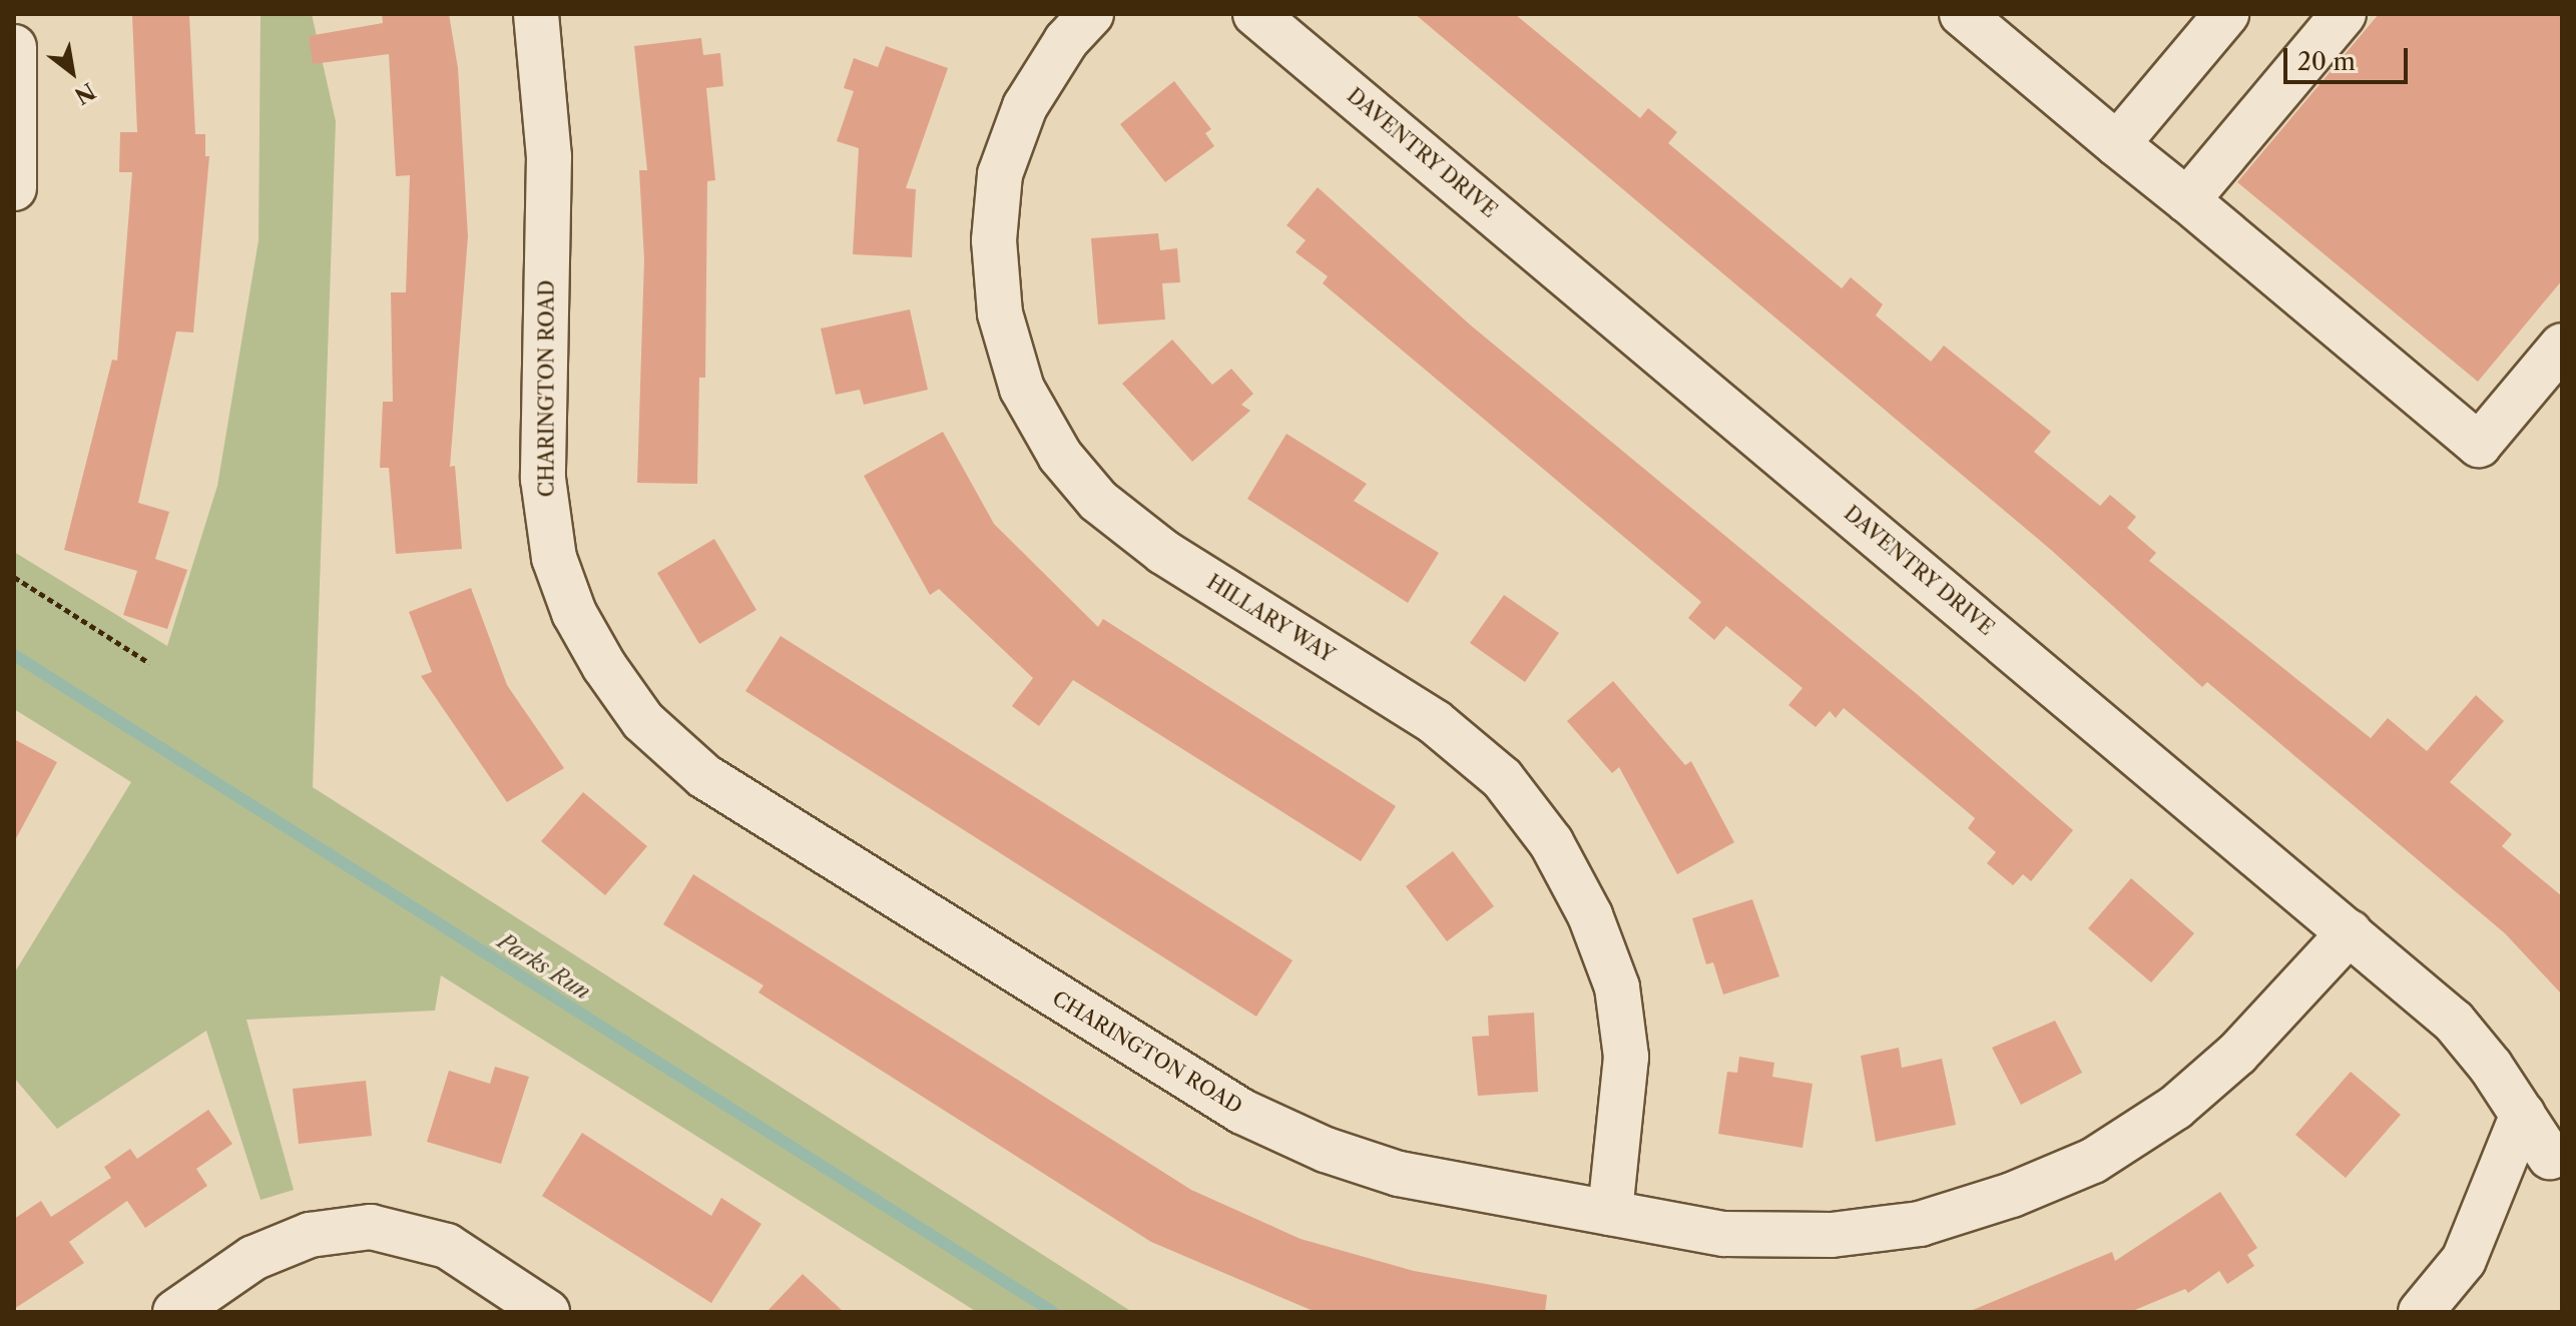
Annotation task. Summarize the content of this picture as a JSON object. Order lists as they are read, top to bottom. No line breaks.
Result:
{"streets":{"street":["DAVENTRY DRIVE","CHARINGTON ROAD","HILLARY WAY"]},"crossings":[["DAVENTRY DRIVE","CHARINGTON ROAD"],["CHARINGTON ROAD","HILLARY WAY"]],"water":["Parks Run"],"scale_bar":"20 m","north":"bottom right"}
